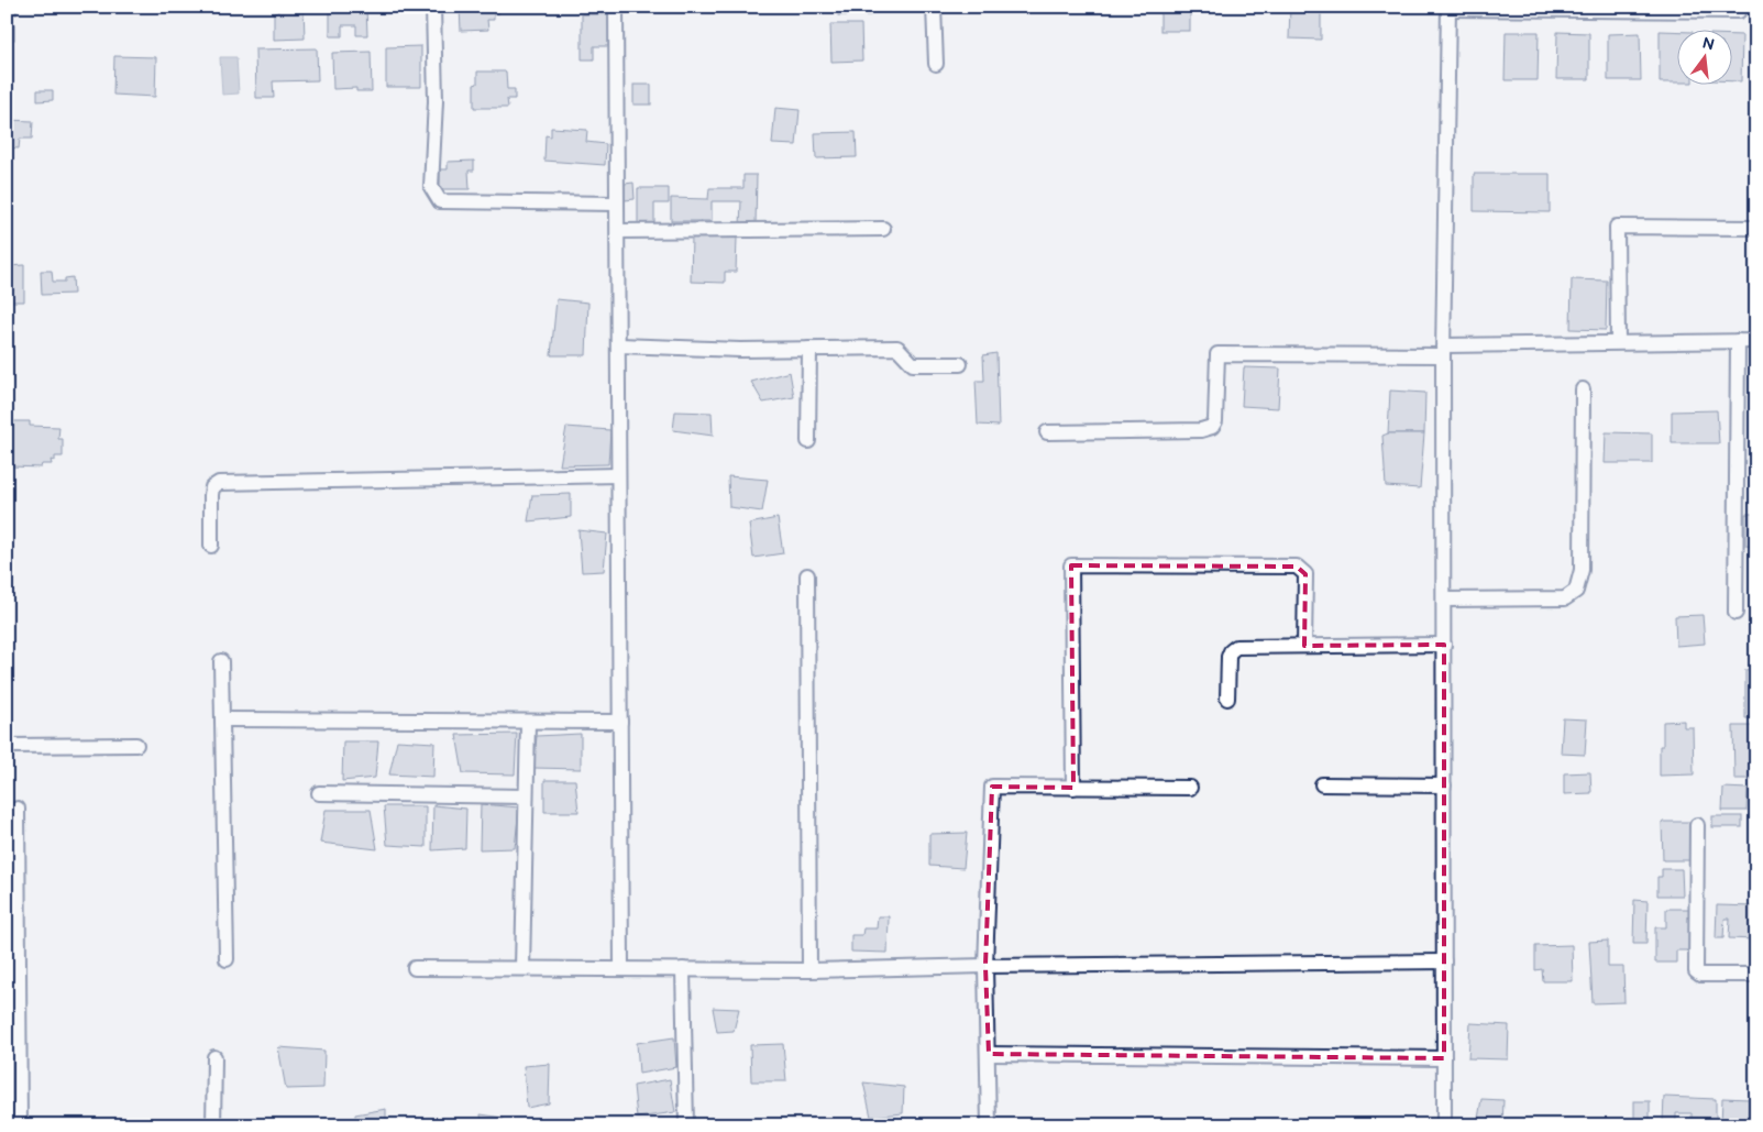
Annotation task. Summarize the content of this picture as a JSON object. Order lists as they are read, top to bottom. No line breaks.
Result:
{"north":"top"}
